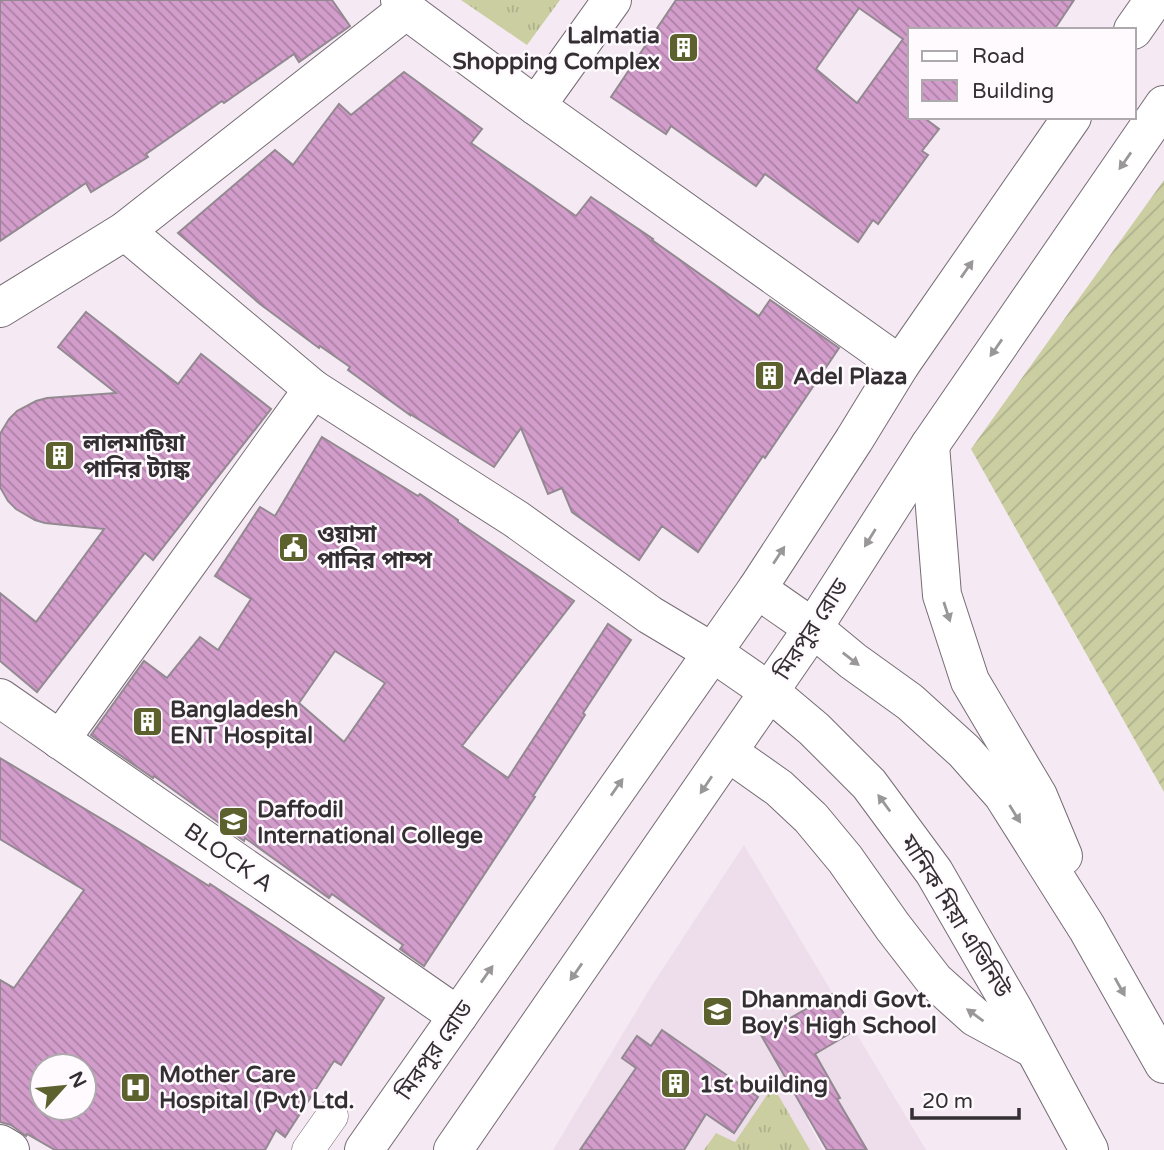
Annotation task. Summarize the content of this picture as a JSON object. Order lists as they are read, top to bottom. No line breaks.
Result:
{"streets":{"main road":["মিরপুর রোড","BLOCK A","মানিক মিয়া এভিনিউ"]},"crossings":[["মিরপুর রোড","BLOCK A"],["মিরপুর রোড","মানিক মিয়া এভিনিউ"]],"places":{"building":["Lalmatia Shopping Complex","Adel Plaza","লালমাটিয়া পানির ট্যাঙ্ক","Bangladesh ENT Hospital","1st building"],"public building":["ওয়াসা পানির পাম্প"],"school or university":["Daffodil International College","Dhanmandi Govt. Boy's High School"],"hospital":["Mother Care Hospital (Pvt) Ltd."]},"legend":["Road","Building"],"scale_bar":"20 m","north":"top right"}
